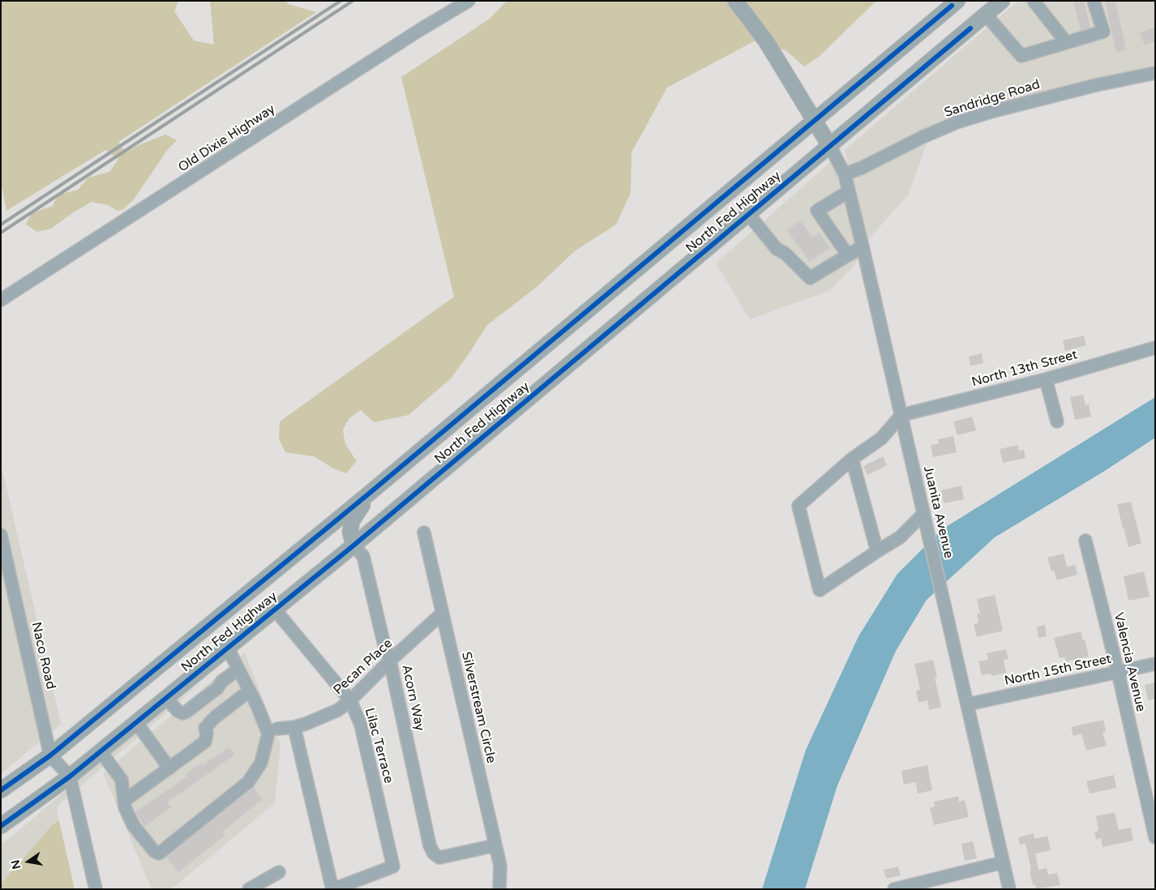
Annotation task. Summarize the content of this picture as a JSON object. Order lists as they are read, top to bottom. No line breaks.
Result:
{"streets":{"main road":["North Fed Highway"],"street":["Sandridge Road","Old Dixie Highway","North 13th Street","Juanita Avenue","Naco Road","Valencia Avenue","Pecan Place","North 15th Street","Acorn Way","Silverstream Circle","Lilac Terrace"]},"crossings":[["Sandridge Road","Juanita Avenue"],["North Fed Highway","Juanita Avenue"],["North Fed Highway","Naco Road"],["North Fed Highway","Acorn Way"],["North Fed Highway","Lilac Terrace"],["North 13th Street","Juanita Avenue"],["Juanita Avenue","North 15th Street"],["Valencia Avenue","North 15th Street"],["Pecan Place","Acorn Way"],["Pecan Place","Silverstream Circle"],["Pecan Place","Lilac Terrace"],["Acorn Way","Silverstream Circle"]],"north":"left"}
